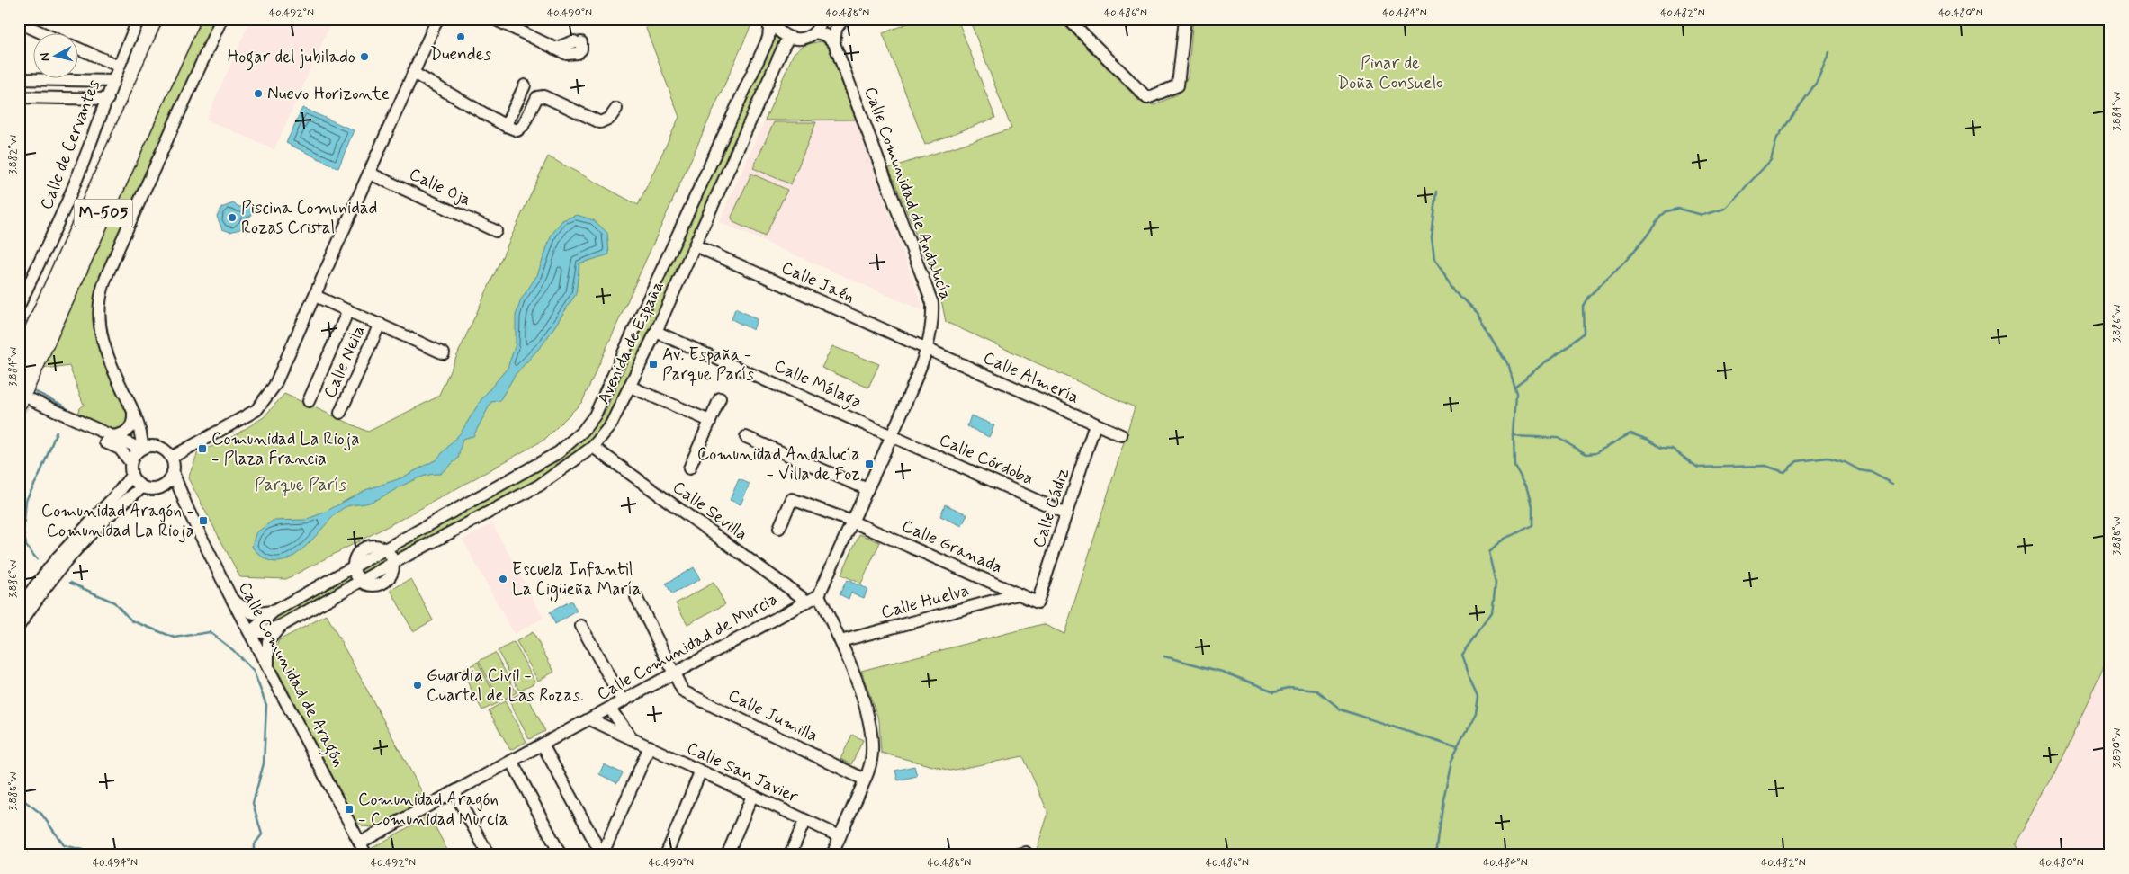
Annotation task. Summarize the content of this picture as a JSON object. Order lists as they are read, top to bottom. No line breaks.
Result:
{"streets":{"highway":["M-505"],"street":["Calle de Cervantes","Calle Oja","Calle Comunidad de Andalucía","Calle Jaén","Avenida de España","Calle Neila","Calle Almería","Calle Málaga","Calle Córdoba","Calle Cádiz","Calle Sevilla","Calle Granada","Calle Huelva","Calle Comunidad de Murcia","Calle Comunidad de Aragón","Calle Jumilla","Calle San Javier"]},"crossings":[["Calle Comunidad de Andalucía","Calle Jaén"],["Calle Comunidad de Andalucía","Calle Almería"],["Calle Comunidad de Andalucía","Calle Málaga"],["Calle Comunidad de Andalucía","Calle Córdoba"],["Calle Comunidad de Andalucía","Calle Granada"],["Calle Comunidad de Andalucía","Calle Comunidad de Murcia"],["Calle Jaén","Avenida de España"],["Calle Jaén","Calle Almería"],["Avenida de España","Calle Málaga"],["Avenida de España","Calle Sevilla"],["Avenida de España","Calle Comunidad de Aragón"],["Calle Almería","Calle Cádiz"],["Calle Málaga","Calle Córdoba"],["Calle Córdoba","Calle Cádiz"],["Calle Cádiz","Calle Granada"],["Calle Sevilla","Calle Comunidad de Murcia"],["Calle Granada","Calle Huelva"],["Calle Comunidad de Murcia","Calle Comunidad de Aragón"],["Calle Comunidad de Murcia","Calle Jumilla"],["Calle Comunidad de Murcia","Calle San Javier"]],"parks":["Pinar de Doña Consuelo","Parque París"],"places":{"other":["Duendes","Hogar del jubilado","Nuevo Horizonte","Piscina Comunidad Rozas Cristal","Escuela Infantil La Cigüeña María","Guardia Civil - Cuartel de Las Rozas."],"transit":["Av. España - Parque París","Comunidad La Rioja - Plaza Francia","Comunidad Andalucía - Villa de Foz","Comunidad Aragón - Comunidad La Rioja","Comunidad Aragón - Comunidad Murcia"]},"north":"left","coordinates":["40.492°N","40.490°N","40.488°N","40.486°N","40.484°N","40.482°N","40.480°N","3.884°W","3.882°W","3.886°W","3.888°W","3.890°W","40.494°N"]}
